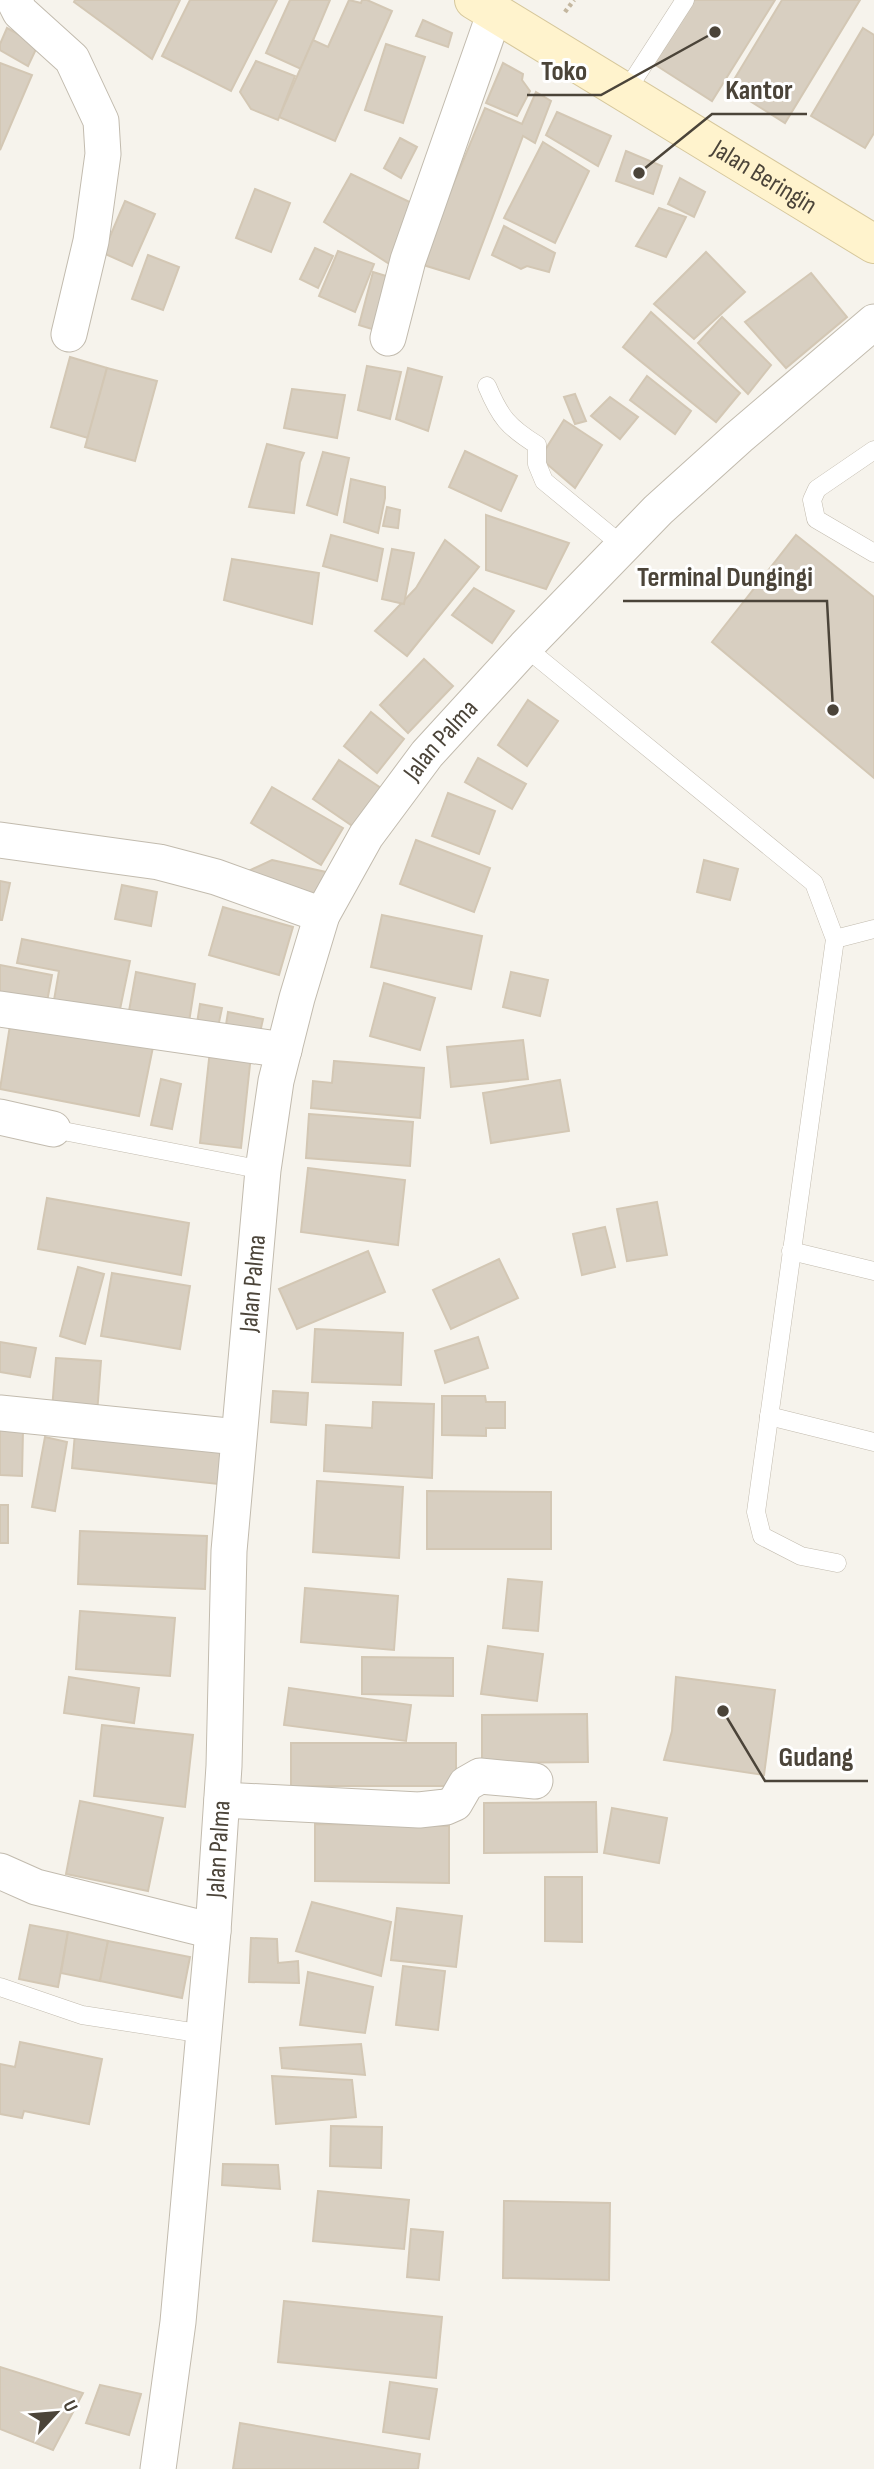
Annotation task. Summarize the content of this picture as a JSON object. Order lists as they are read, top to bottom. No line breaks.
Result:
{"streets":{"street":["Jalan Beringin","Jalan Palma"]},"places":["Toko","Kantor","Terminal Dungingi","Gudang"],"north":"top right"}
